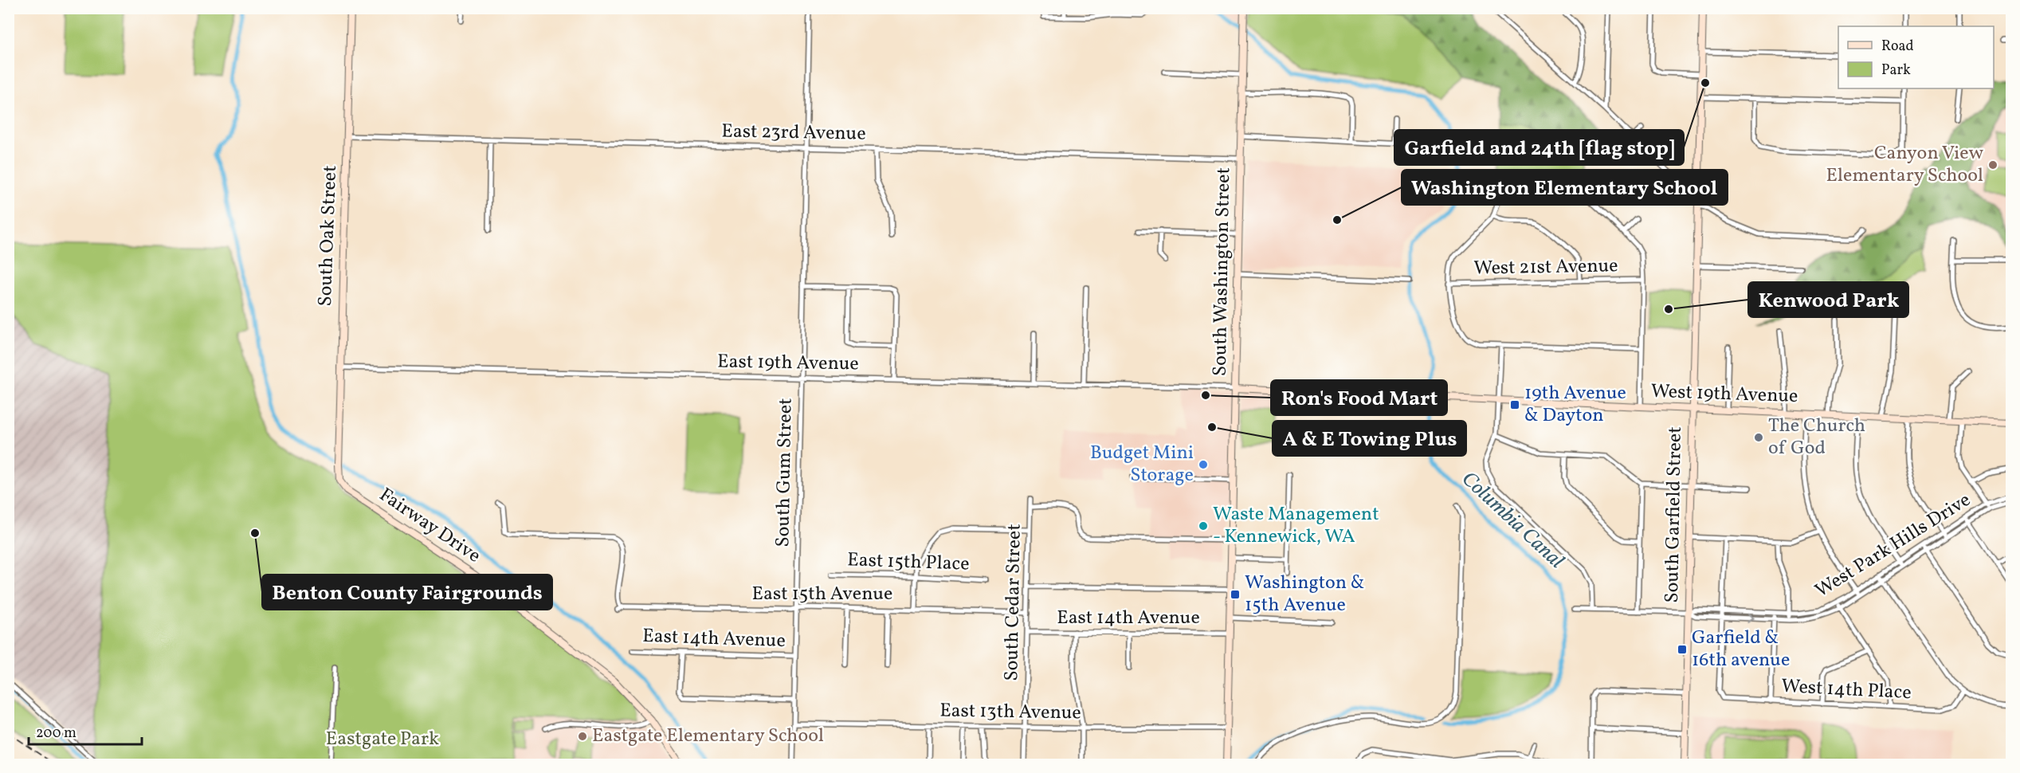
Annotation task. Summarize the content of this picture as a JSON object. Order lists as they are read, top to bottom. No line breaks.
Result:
{"streets":{"street":["East 23rd Avenue","South Oak Street","West 21st Avenue","South Washington Street","East 19th Avenue","West 19th Avenue","South Gum Street","South Garfield Street","Fairway Drive","West Park Hills Drive","East 15th Place","East 15th Avenue","South Cedar Street","East 14th Avenue","West 14th Place","East 13th Avenue"]},"crossings":[["East 23rd Avenue","South Oak Street"],["East 23rd Avenue","South Washington Street"],["East 23rd Avenue","South Gum Street"],["South Oak Street","East 19th Avenue"],["South Oak Street","Fairway Drive"],["South Washington Street","East 19th Avenue"],["South Washington Street","West 19th Avenue"],["South Washington Street","East 14th Avenue"],["South Washington Street","East 13th Avenue"],["East 19th Avenue","West 19th Avenue"],["East 19th Avenue","South Gum Street"],["West 19th Avenue","South Garfield Street"],["South Gum Street","East 15th Avenue"],["South Gum Street","East 14th Avenue"],["South Gum Street","East 13th Avenue"],["South Garfield Street","West Park Hills Drive"],["West Park Hills Drive","West 14th Place"],["East 15th Avenue","South Cedar Street"],["South Cedar Street","East 14th Avenue"],["South Cedar Street","East 13th Avenue"]],"water":["Columbia Canal"],"parks":["Eastgate Park"],"places":{"other":["Garfield and 24th [flag stop]","Canyon View Elementary School","Washington Elementary School","Kenwood Park","Ron's Food Mart","A & E Towing Plus","The Church of God","Budget Mini Storage","Waste Management - Kennewick, WA","Benton County Fairgrounds","Eastgate Elementary School"],"transit":["19th Avenue & Dayton","Washington & 15th Avenue","Garfield & 16th avenue"]},"legend":["Road","Park"],"scale_bar":"200 m"}
